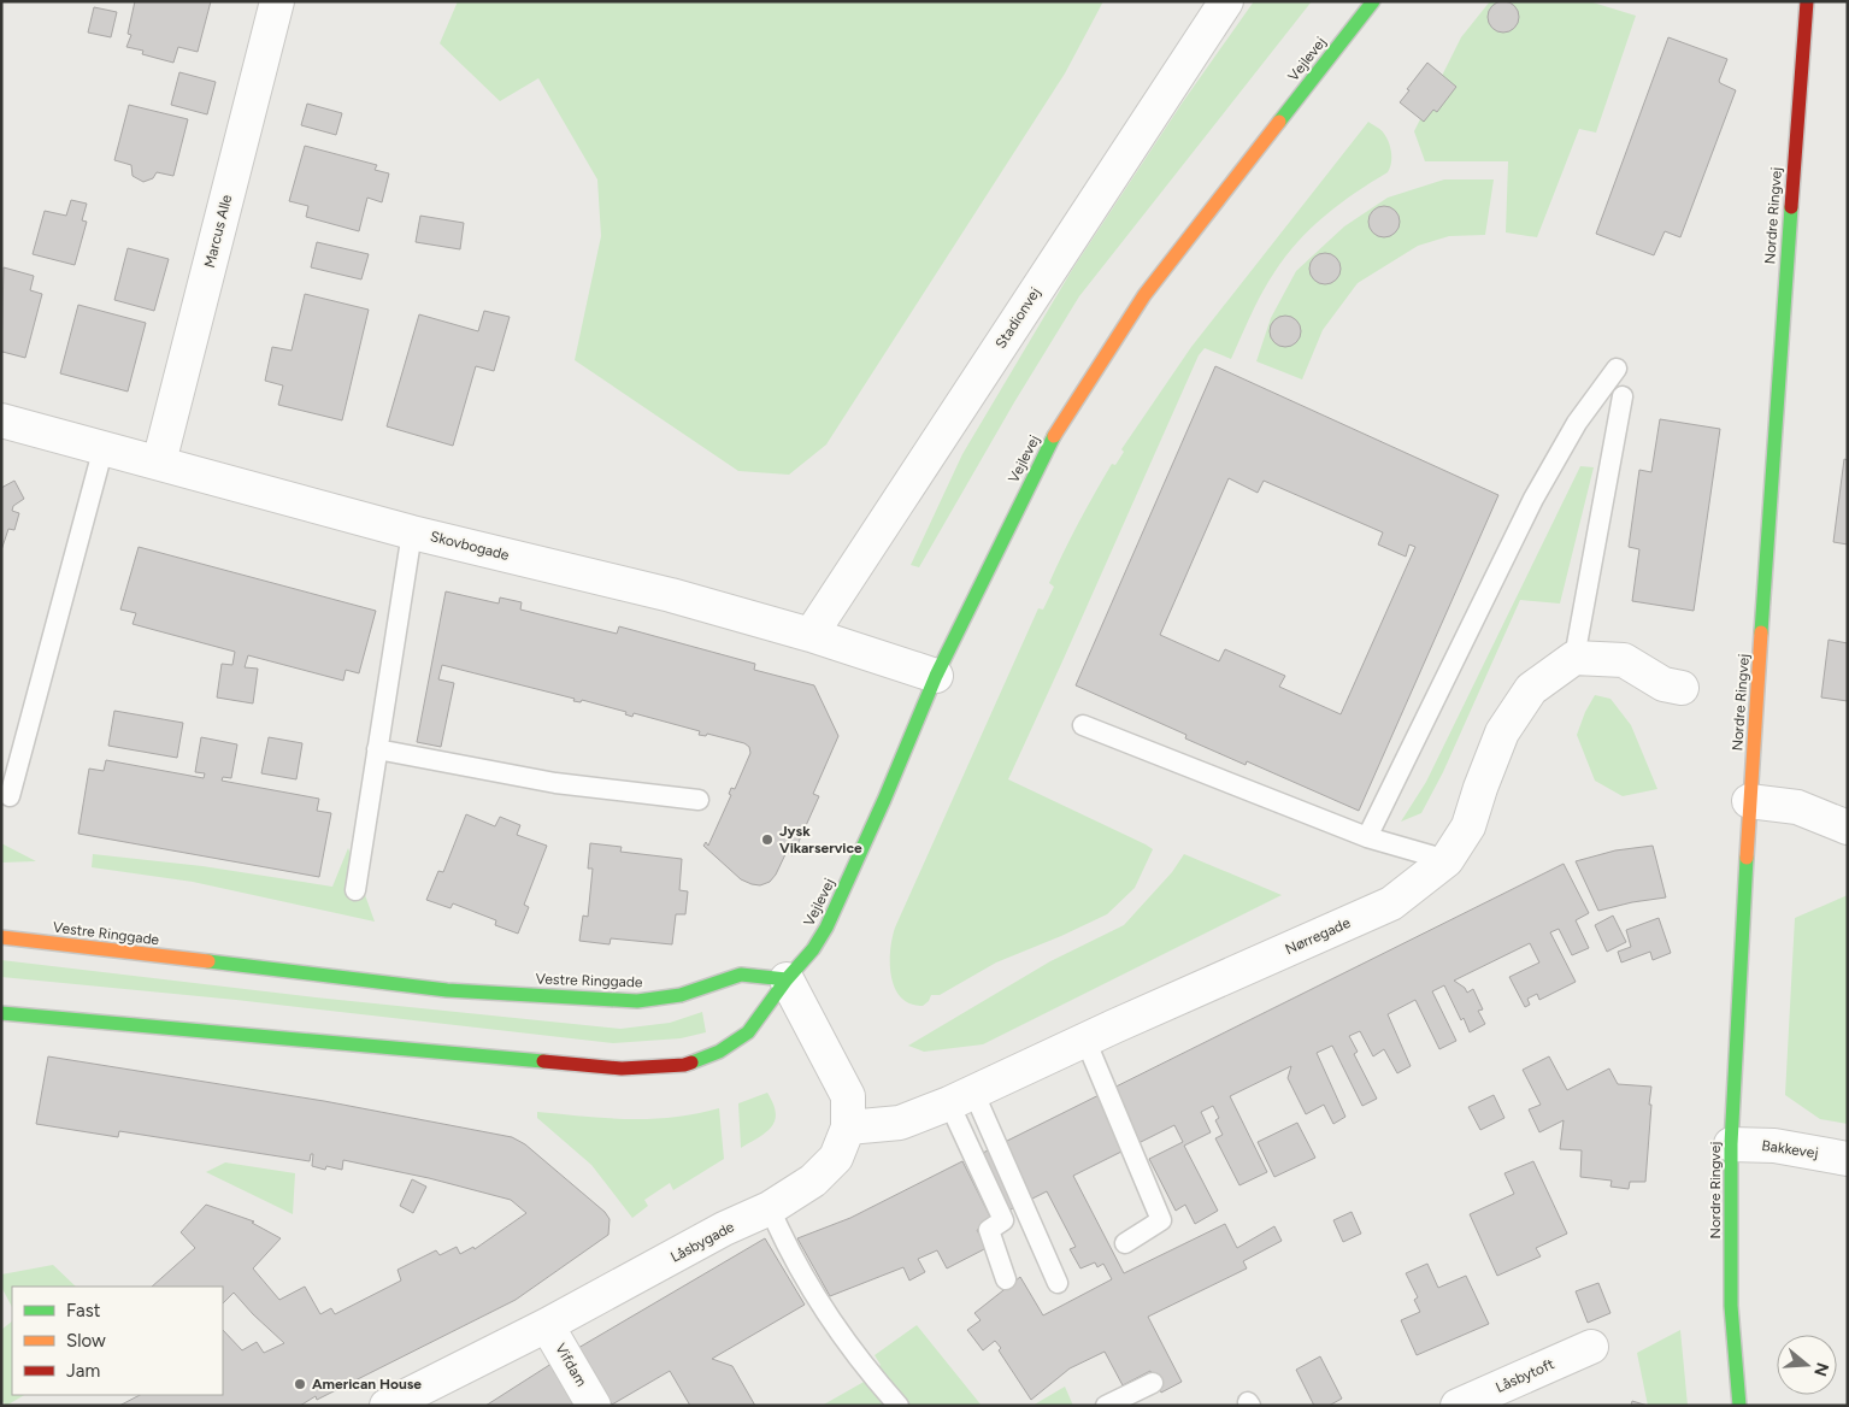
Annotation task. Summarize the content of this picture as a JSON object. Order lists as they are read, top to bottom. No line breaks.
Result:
{"streets":{"main road":["Vejlevej","Nordre Ringvej","Vestre Ringgade"],"street":["Marcus Alle","Stadionvej","Skovbogade","Nørregade","Bakkevej","Låsbygade","Vifdam","Låsbytoft"]},"crossings":[["Vejlevej","Skovbogade"],["Vejlevej","Vestre Ringgade"],["Vejlevej","Låsbygade"],["Nordre Ringvej","Bakkevej"],["Marcus Alle","Skovbogade"],["Stadionvej","Skovbogade"],["Vestre Ringgade","Låsbygade"],["Nørregade","Låsbygade"],["Låsbygade","Vifdam"]],"places":["Jysk Vikarservice","American House"],"legend":["Fast","Slow","Jam"],"north":"right"}
